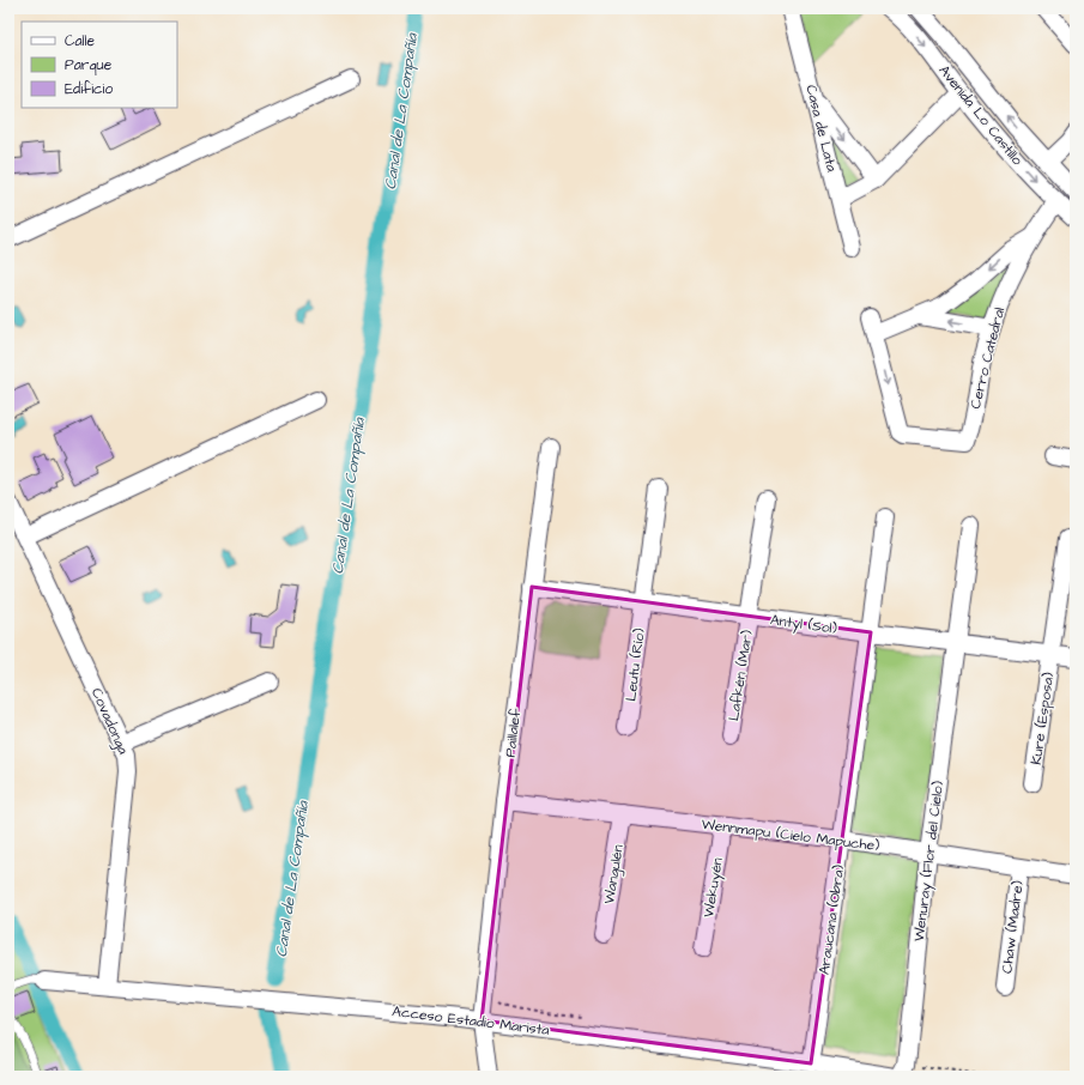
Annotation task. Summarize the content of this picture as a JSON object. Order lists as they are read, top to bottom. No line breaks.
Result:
{"streets":{"street":["Avenida Lo Castillo","Casa de Lata","Cerro Catedral","Antyl (Sol)","Leutu (Río)","Lafkén (Mar)","Kure (Esposa)","Covadonga","Paillalef","Wennmapu (Cielo Mapuche)","Wenuray (Flor del Cielo)","Wangulén","Wekuyén","Araucana (Obra)","Chaw (Madre)","Acceso Estadio Marista"]},"crossings":[["Avenida Lo Castillo","Cerro Catedral"],["Antyl (Sol)","Leutu (Río)"],["Antyl (Sol)","Lafkén (Mar)"],["Antyl (Sol)","Kure (Esposa)"],["Antyl (Sol)","Paillalef"],["Antyl (Sol)","Wenuray (Flor del Cielo)"],["Antyl (Sol)","Araucana (Obra)"],["Covadonga","Acceso Estadio Marista"],["Paillalef","Wennmapu (Cielo Mapuche)"],["Paillalef","Acceso Estadio Marista"],["Wennmapu (Cielo Mapuche)","Wenuray (Flor del Cielo)"],["Wennmapu (Cielo Mapuche)","Wangulén"],["Wennmapu (Cielo Mapuche)","Wekuyén"],["Wennmapu (Cielo Mapuche)","Araucana (Obra)"],["Wennmapu (Cielo Mapuche)","Chaw (Madre)"],["Araucana (Obra)","Acceso Estadio Marista"]],"water":["Canal de La Compañía"],"legend":["Calle","Parque","Edificio"]}
